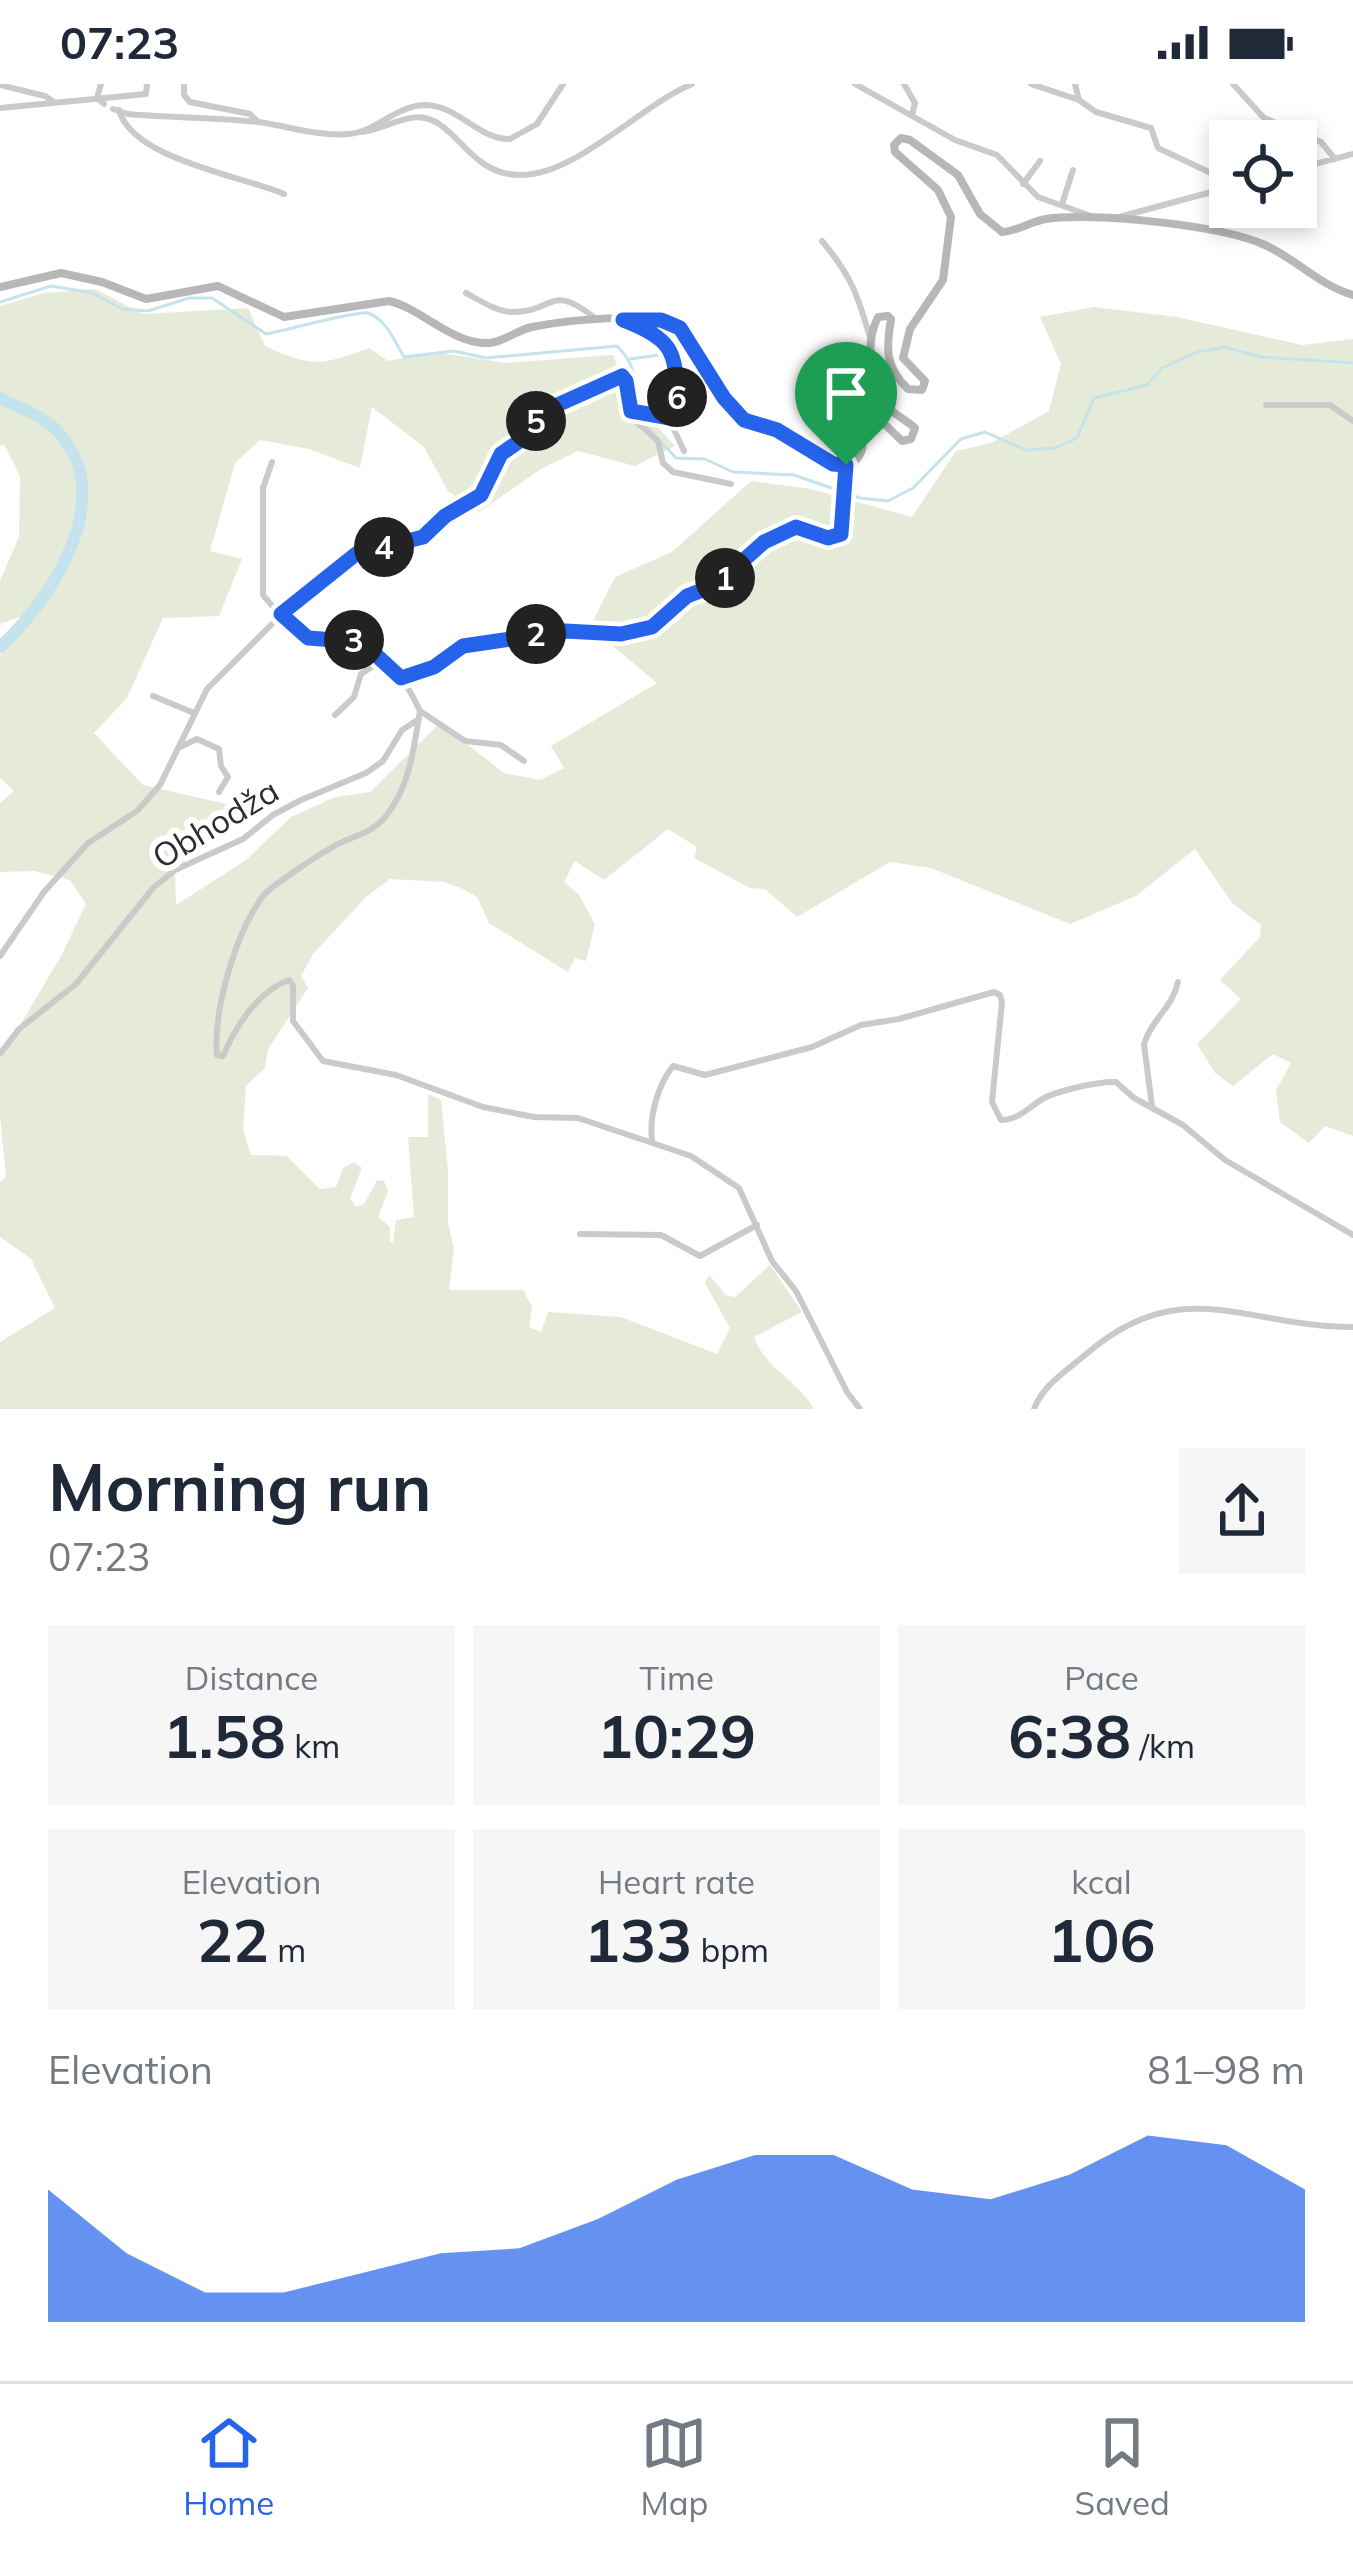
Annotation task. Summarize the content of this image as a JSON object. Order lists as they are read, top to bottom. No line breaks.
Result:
{"streets":{"street":["Obhodža"]},"page":{"status":"07:23","pins":["6","5","4","1","2","3"],"heading":["Morning run","07:23"],"stats":[["Distance","1.58 km"],["Time","10:29"],["Pace","6:38 /km"],["Elevation","22 m"],["Heart rate","133 bpm"],["kcal","106"]],"chart":["Elevation","81–98 m"],"tabs":["Home","Map","Saved"]}}
